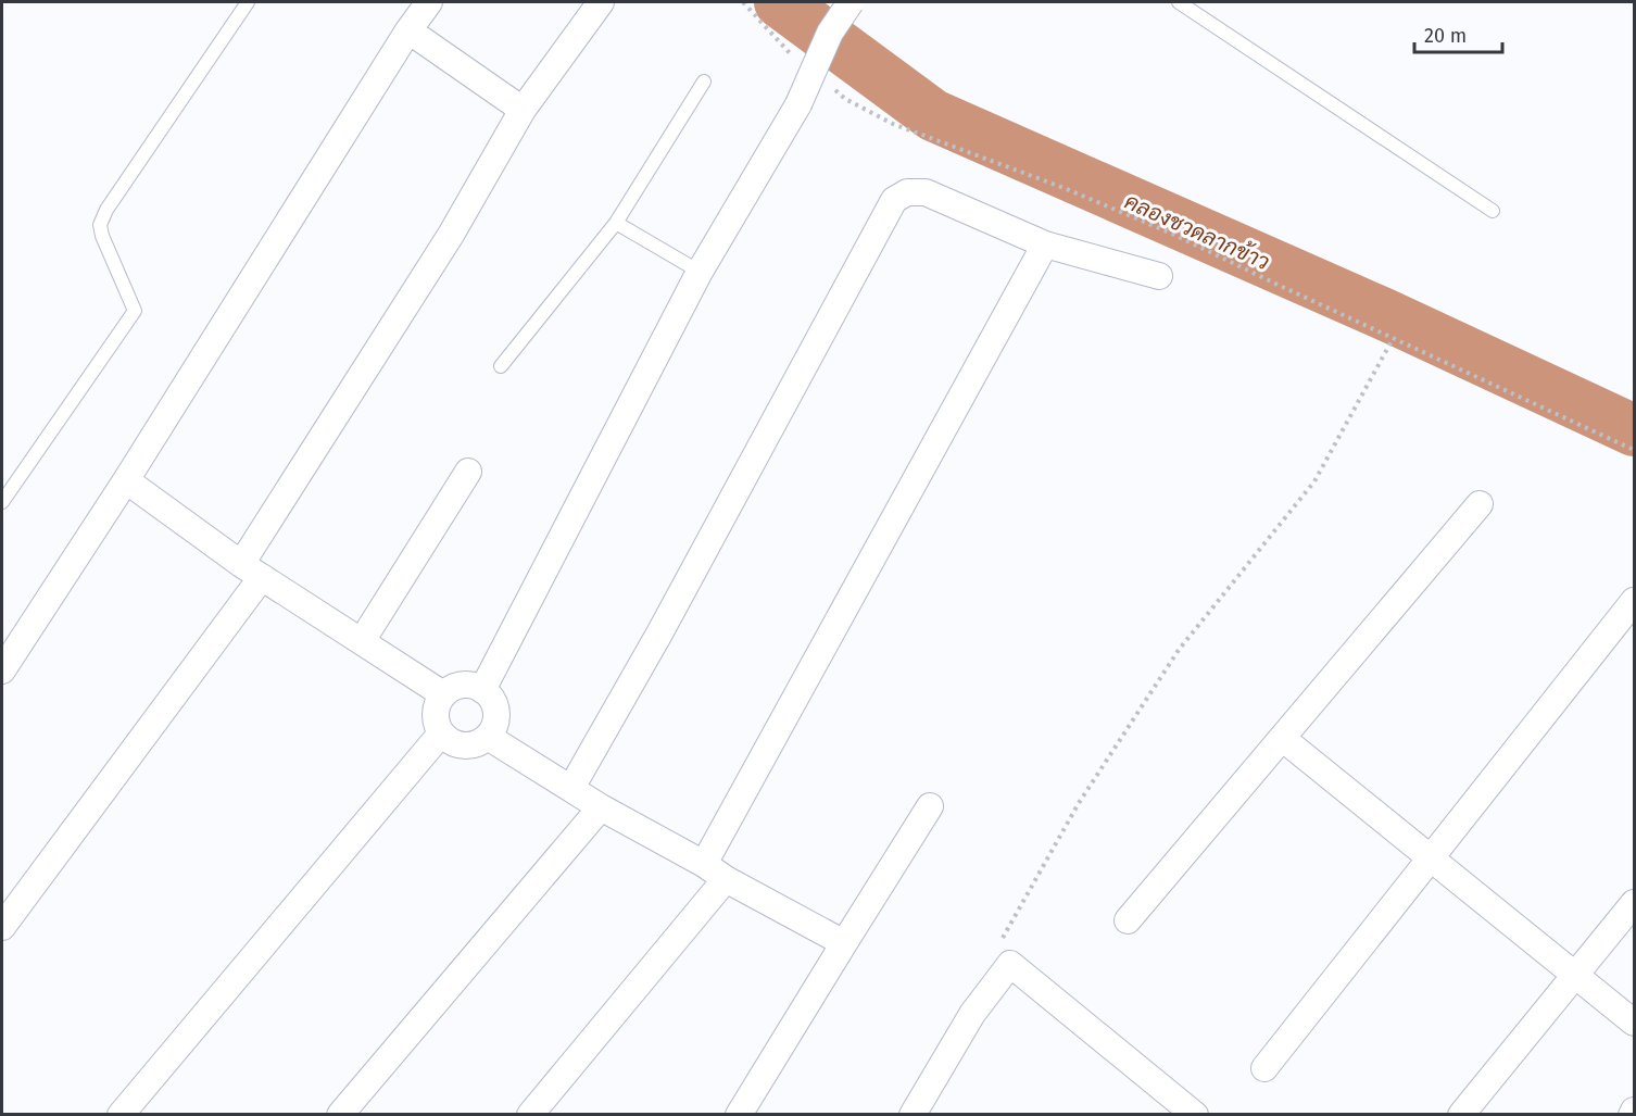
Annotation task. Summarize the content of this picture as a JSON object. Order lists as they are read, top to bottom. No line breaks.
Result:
{"water":["คลองชวดลากข้าว"],"scale_bar":"20 m"}
